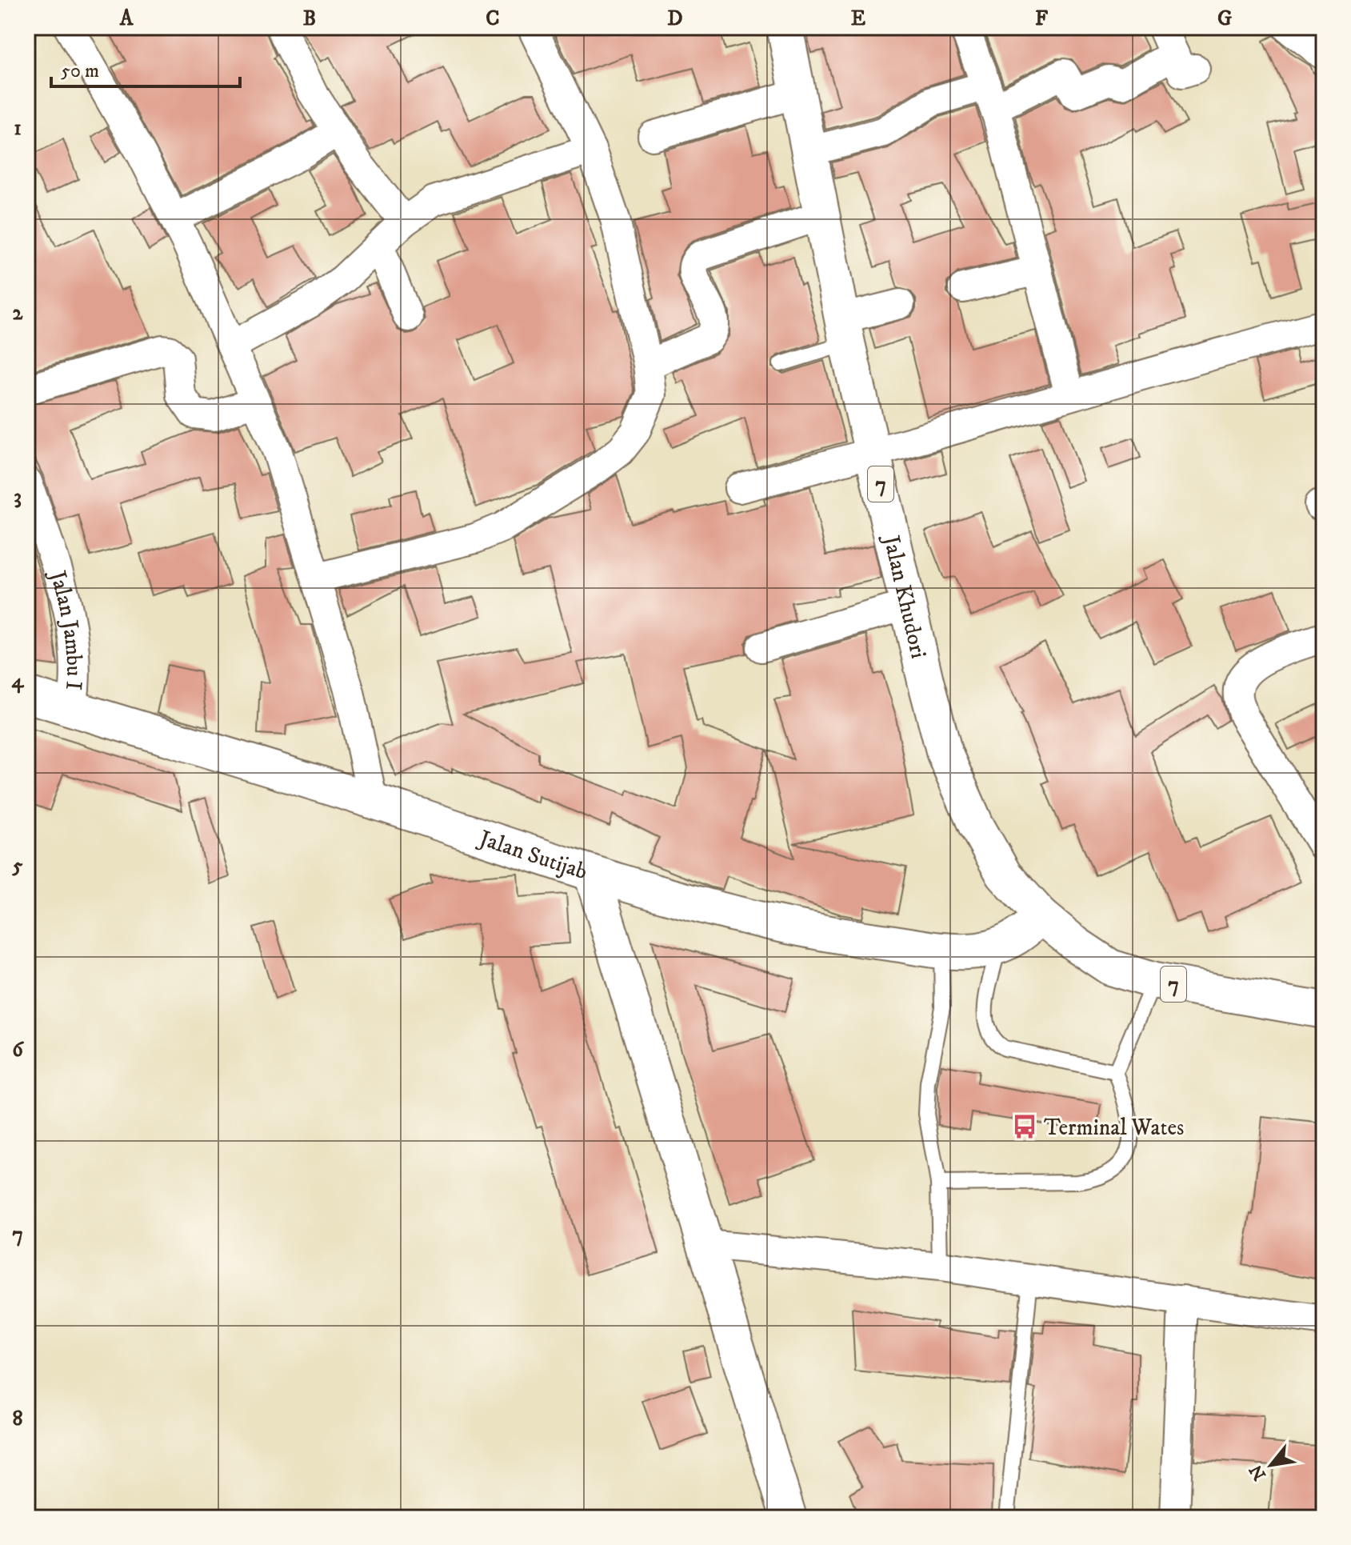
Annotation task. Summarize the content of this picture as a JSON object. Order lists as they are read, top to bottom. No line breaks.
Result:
{"streets":{"main road":["7","Jalan Khudori","Jalan Sutijab"],"street":["Jalan Jambu I"]},"crossings":[["7","Jalan Khudori"],["7","Jalan Sutijab"],["Jalan Khudori","Jalan Sutijab"],["Jalan Jambu I","Jalan Sutijab"]],"places":{"bus stop":["Terminal Wates"]},"scale_bar":"50 m","north":"bottom left","grid":{"columns":["A","B","C","D","E","F","G"],"rows":["1","2","3","4","5","6","7","8"]}}
